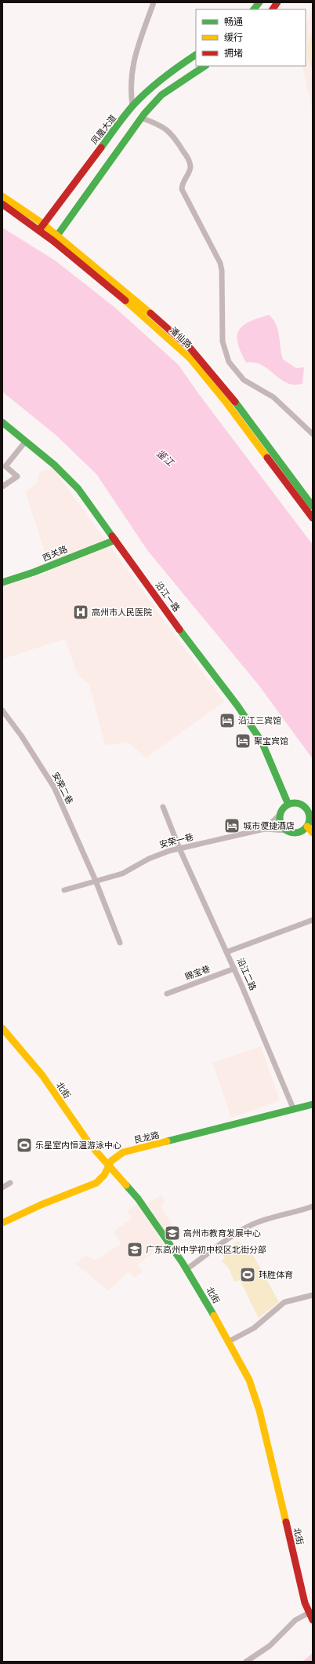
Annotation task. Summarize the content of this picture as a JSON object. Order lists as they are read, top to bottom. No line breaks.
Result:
{"streets":{"street":["凤凰大道","潘仙路","西关路","沿江一路","安荣二巷","安荣一巷","赐宝巷","沿江二路","北街","艮龙路"]},"crossings":[["凤凰大道","潘仙路"],["西关路","沿江一路"],["安荣二巷","安荣一巷"],["安荣一巷","沿江二路"],["赐宝巷","沿江二路"],["沿江二路","艮龙路"],["北街","艮龙路"]],"water":["鉴江"],"places":{"hospital":["高州市人民医院"],"hotel":["沿江三宾馆","聚宝宾馆","城市便捷酒店"],"sports":["乐星室内恒温游泳中心","玮胜体育"],"school or university":["高州市教育发展中心","广东高州中学初中校区北街分部"]},"legend":["畅通","缓行","拥堵"]}
